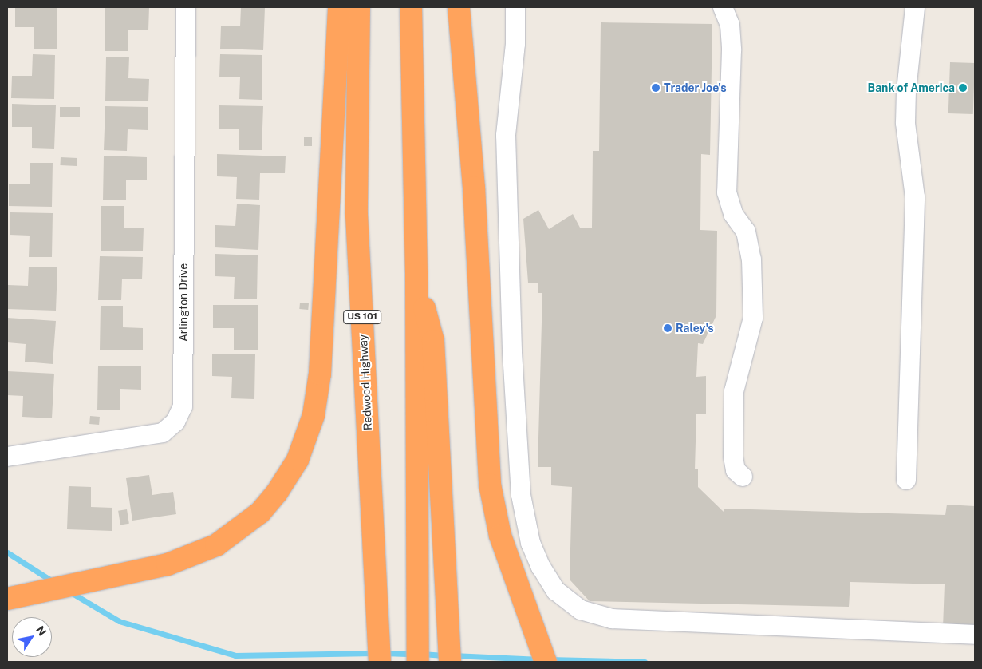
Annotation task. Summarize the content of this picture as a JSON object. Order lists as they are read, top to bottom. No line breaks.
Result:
{"streets":{"highway":["US 101","Redwood Highway"],"street":["Arlington Drive"]},"places":["Trader Joe's","Bank of America","Raley's"],"north":"top right"}
